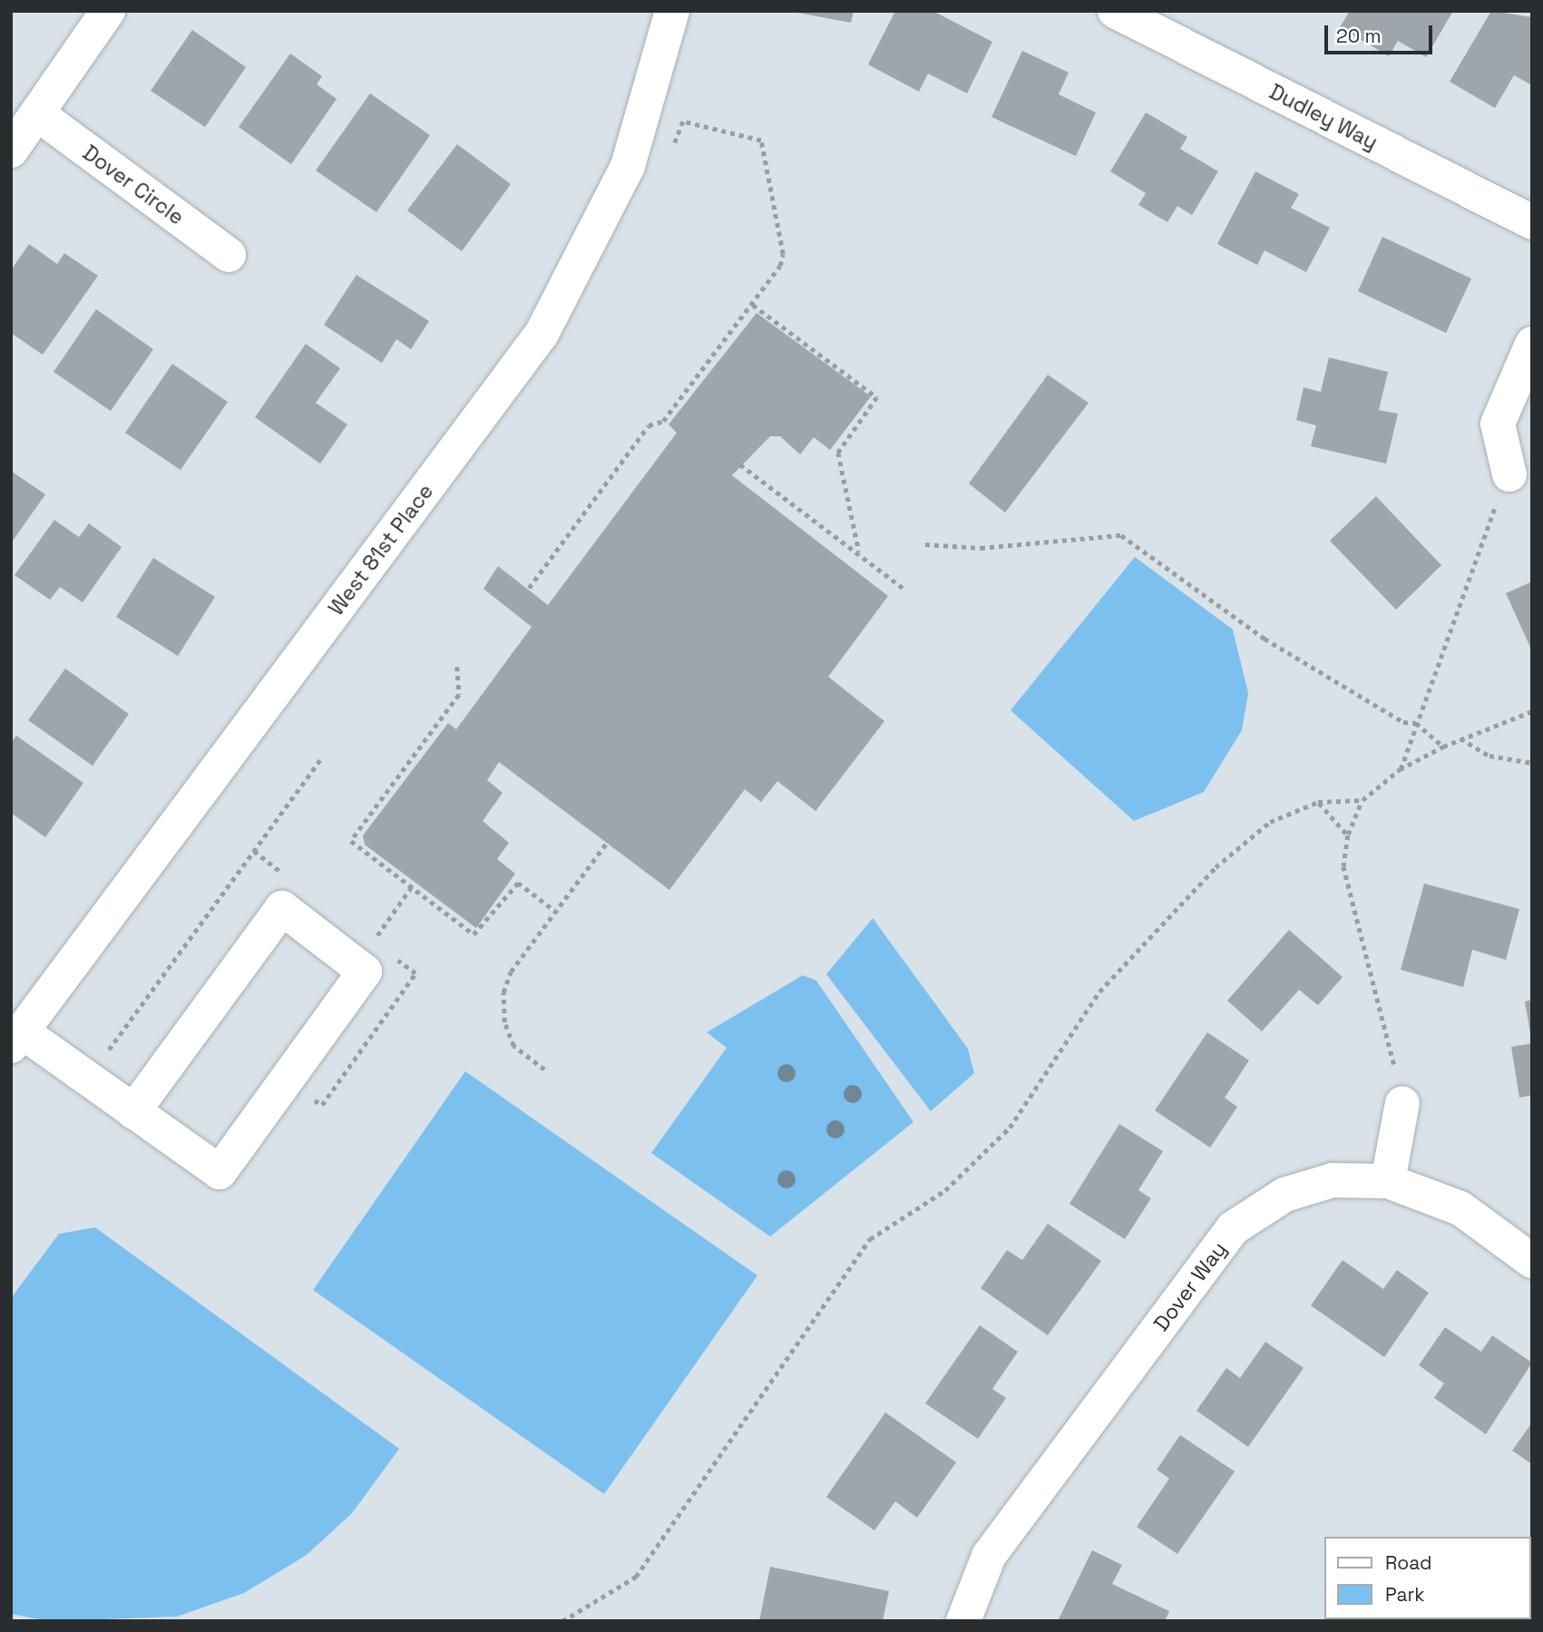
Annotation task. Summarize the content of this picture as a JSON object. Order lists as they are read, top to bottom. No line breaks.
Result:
{"streets":{"street":["Dudley Way","Dover Circle","West 81st Place","Dover Way"]},"legend":["Road","Park"],"scale_bar":"20 m"}
